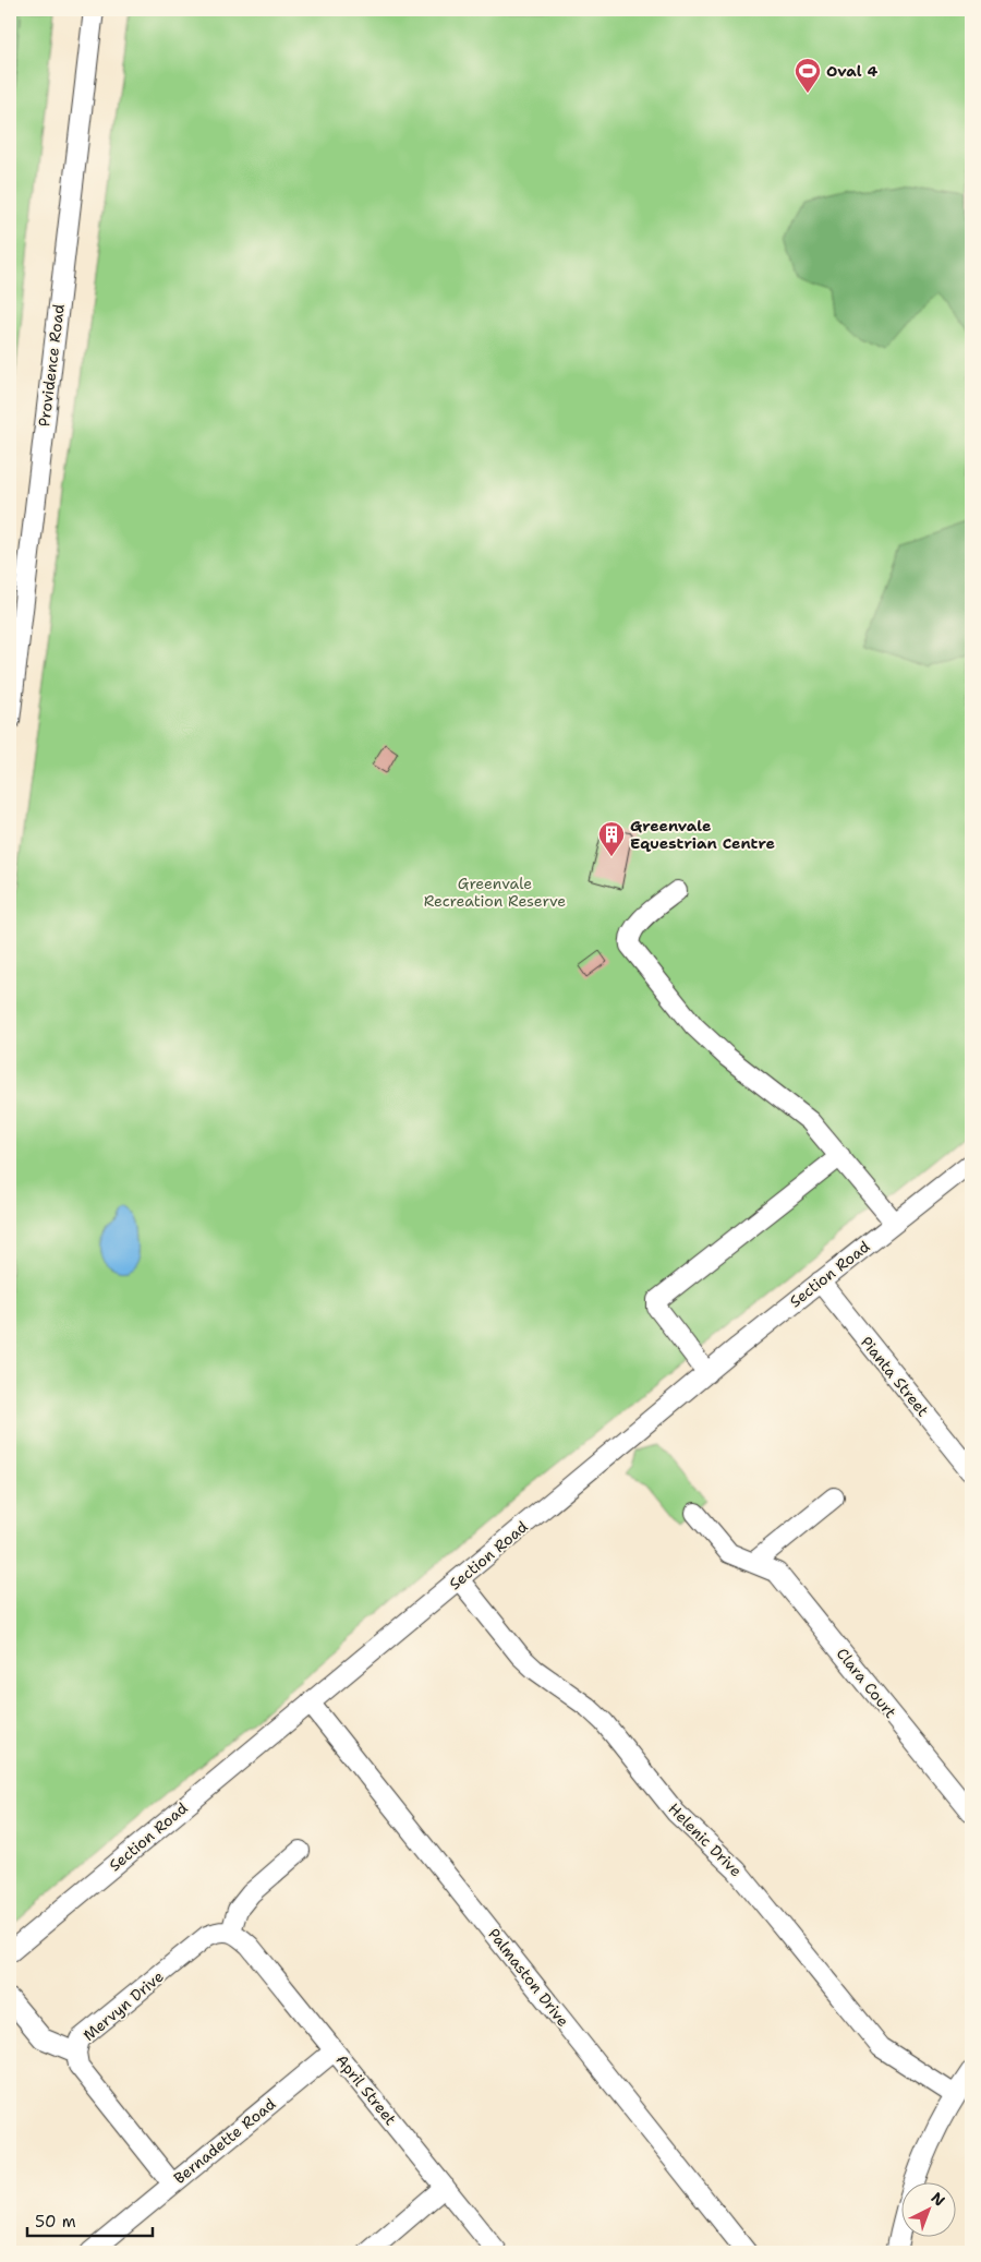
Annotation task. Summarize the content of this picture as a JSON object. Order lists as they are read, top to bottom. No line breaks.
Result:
{"streets":{"street":["Providence Road","Section Road","Pianta Street","Clara Court","Helenic Drive","Palmaston Drive","Mervyn Drive","April Street","Bernadette Road"]},"crossings":[["Section Road","Pianta Street"],["Section Road","Helenic Drive"],["Section Road","Palmaston Drive"],["Mervyn Drive","April Street"],["Mervyn Drive","Bernadette Road"],["April Street","Bernadette Road"]],"parks":["Greenvale Recreation Reserve"],"places":{"sports":["Oval 4"],"building":["Greenvale Equestrian Centre"]},"scale_bar":"50 m","north":"top right"}
